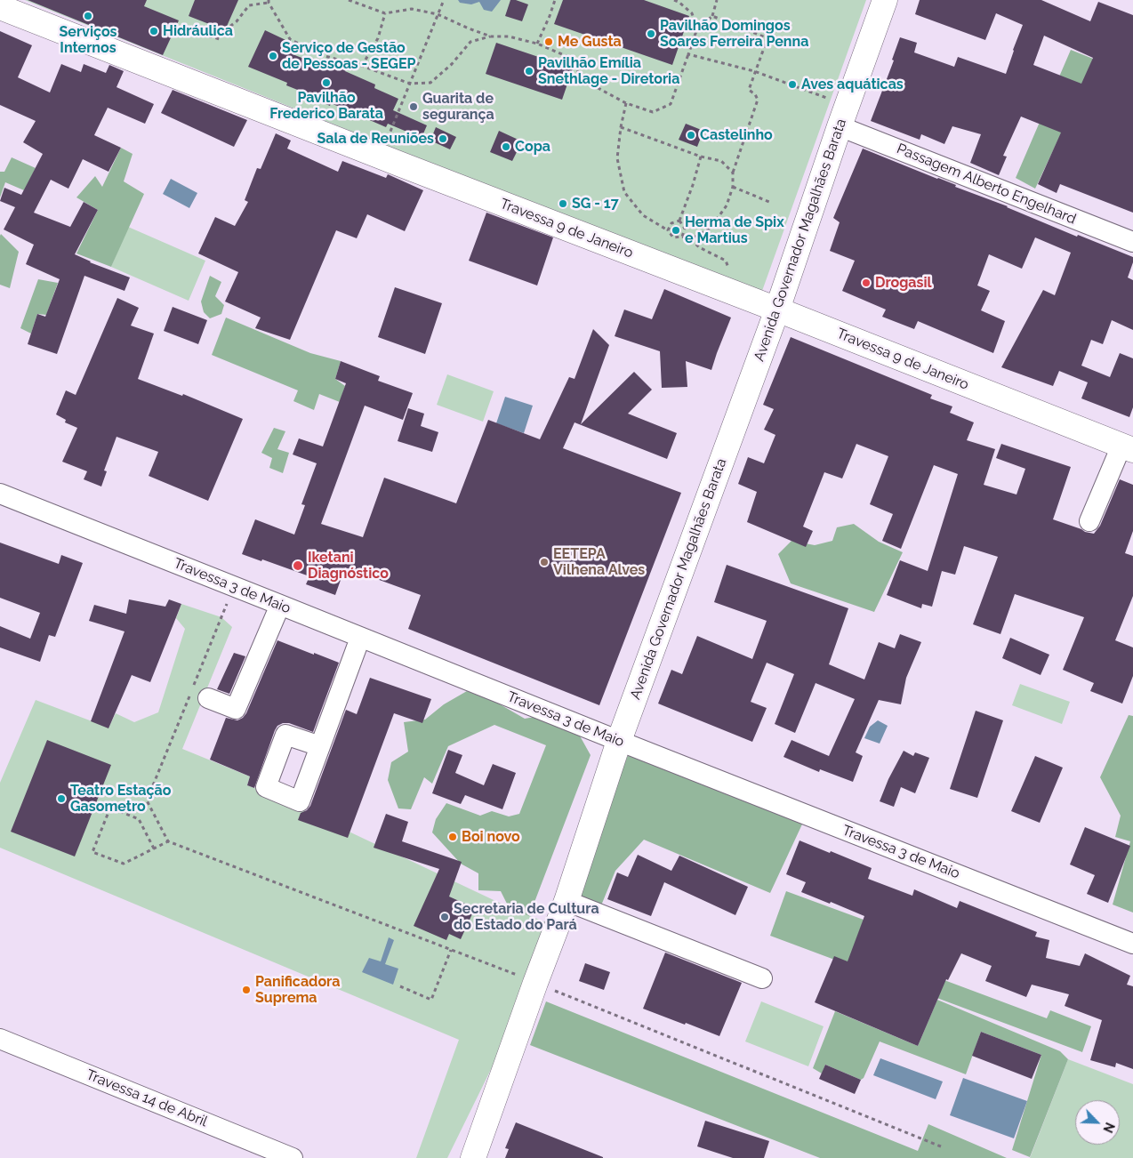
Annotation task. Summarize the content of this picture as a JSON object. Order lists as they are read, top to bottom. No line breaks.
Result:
{"streets":{"main road":["Travessa 9 de Janeiro","Avenida Governador Magalhães Barata"],"street":["Passagem Alberto Engelhard","Travessa 3 de Maio","Travessa 14 de Abril"]},"crossings":[["Passagem Alberto Engelhard","Avenida Governador Magalhães Barata"],["Travessa 9 de Janeiro","Avenida Governador Magalhães Barata"],["Avenida Governador Magalhães Barata","Travessa 3 de Maio"]],"places":["Serviços Internos","Hidráulica","Pavilhão Domingos Soares Ferreira Penna","Me Gusta","Serviço de Gestão de Pessoas - SEGEP","Pavilhão Emília Snethlage - Diretoria","Pavilhão Frederico Barata","Aves aquáticas","Guarita de segurança","Castelinho","Sala de Reuniões","Copa","SG - 17","Herma de Spix e Martius","Drogasil","EETEPA Vilhena Alves","Iketani Diagnóstico","Teatro Estação Gasometro","Boi novo","Secretaria de Cultura do Estado do Pará","Panificadora Suprema"],"north":"bottom right"}
